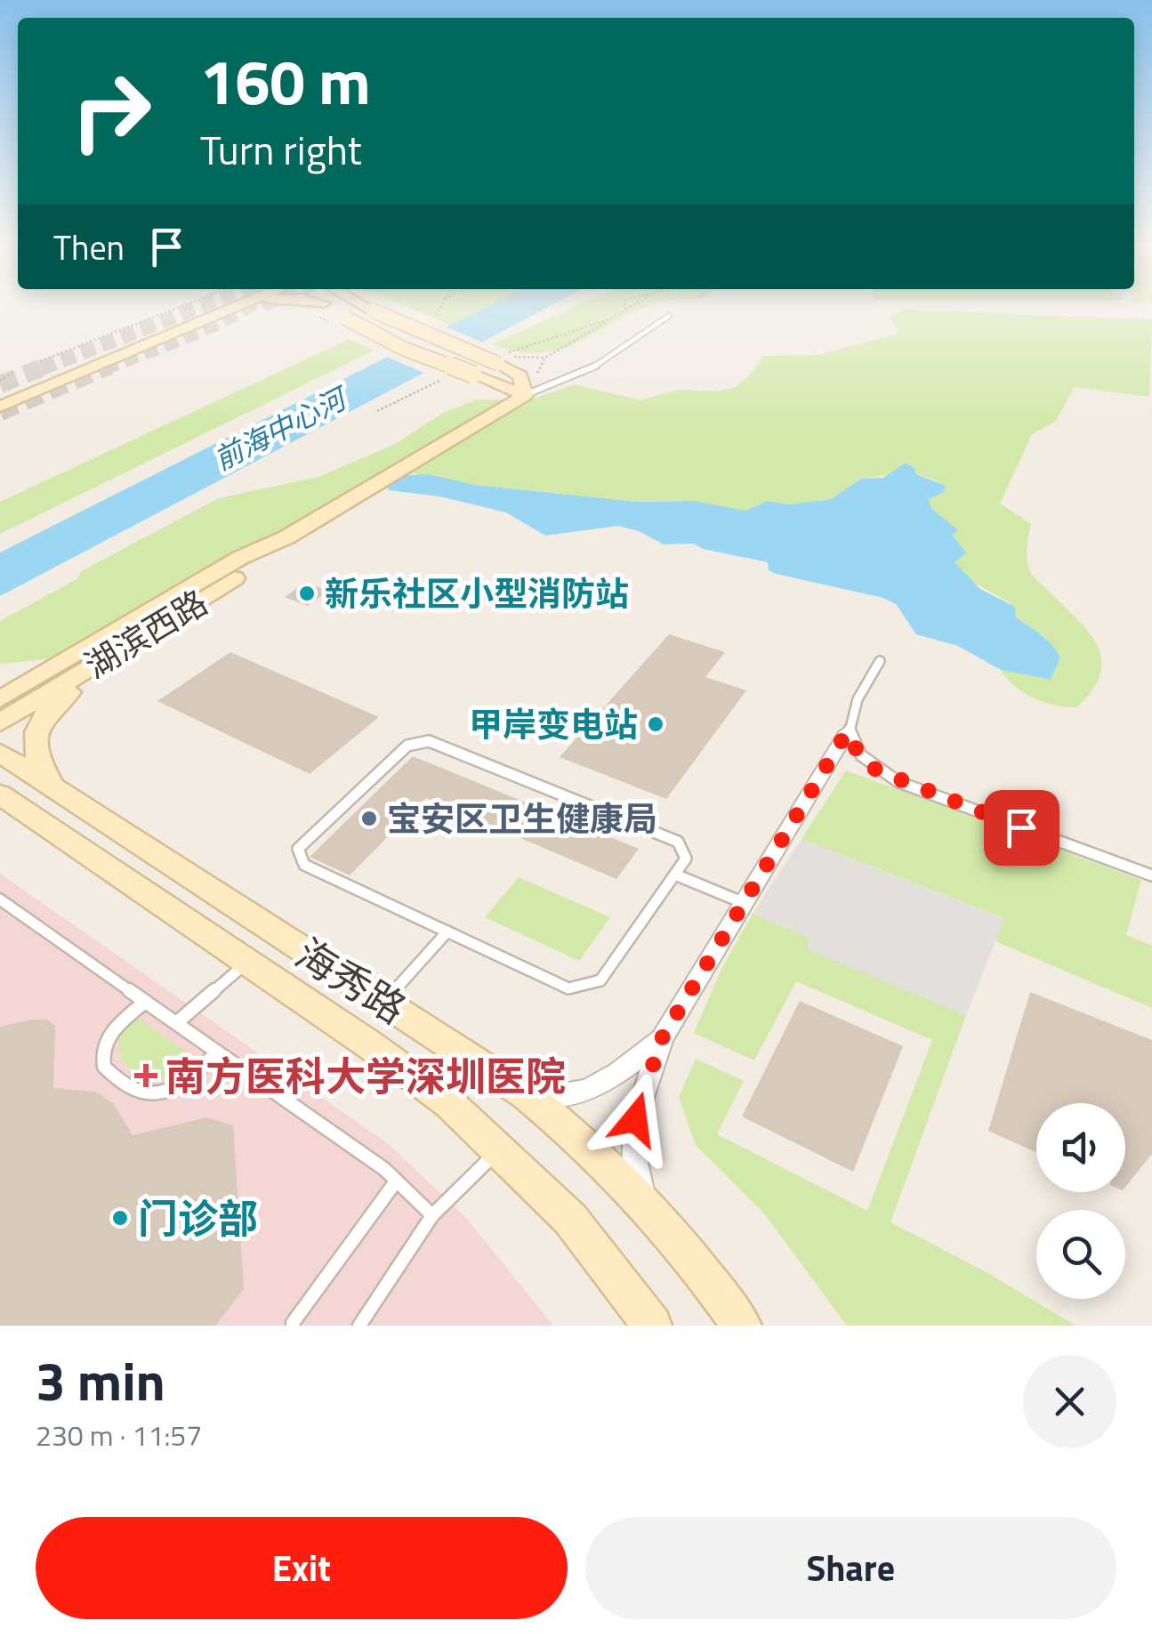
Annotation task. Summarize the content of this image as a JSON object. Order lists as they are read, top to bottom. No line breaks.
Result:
{"streets":{"main road":["湖滨西路","海秀路"]},"water":["前海中心河"],"places":{"other":["新乐社区小型消防站","甲岸变电站","宝安区卫生健康局","门诊部"],"health":["南方医科大学深圳医院"]},"page":{"turn":["160 m","Turn right"],"then":"Then","heading":["3 min","230 m · 11:57"],"buttons":["Exit","Share"]}}
